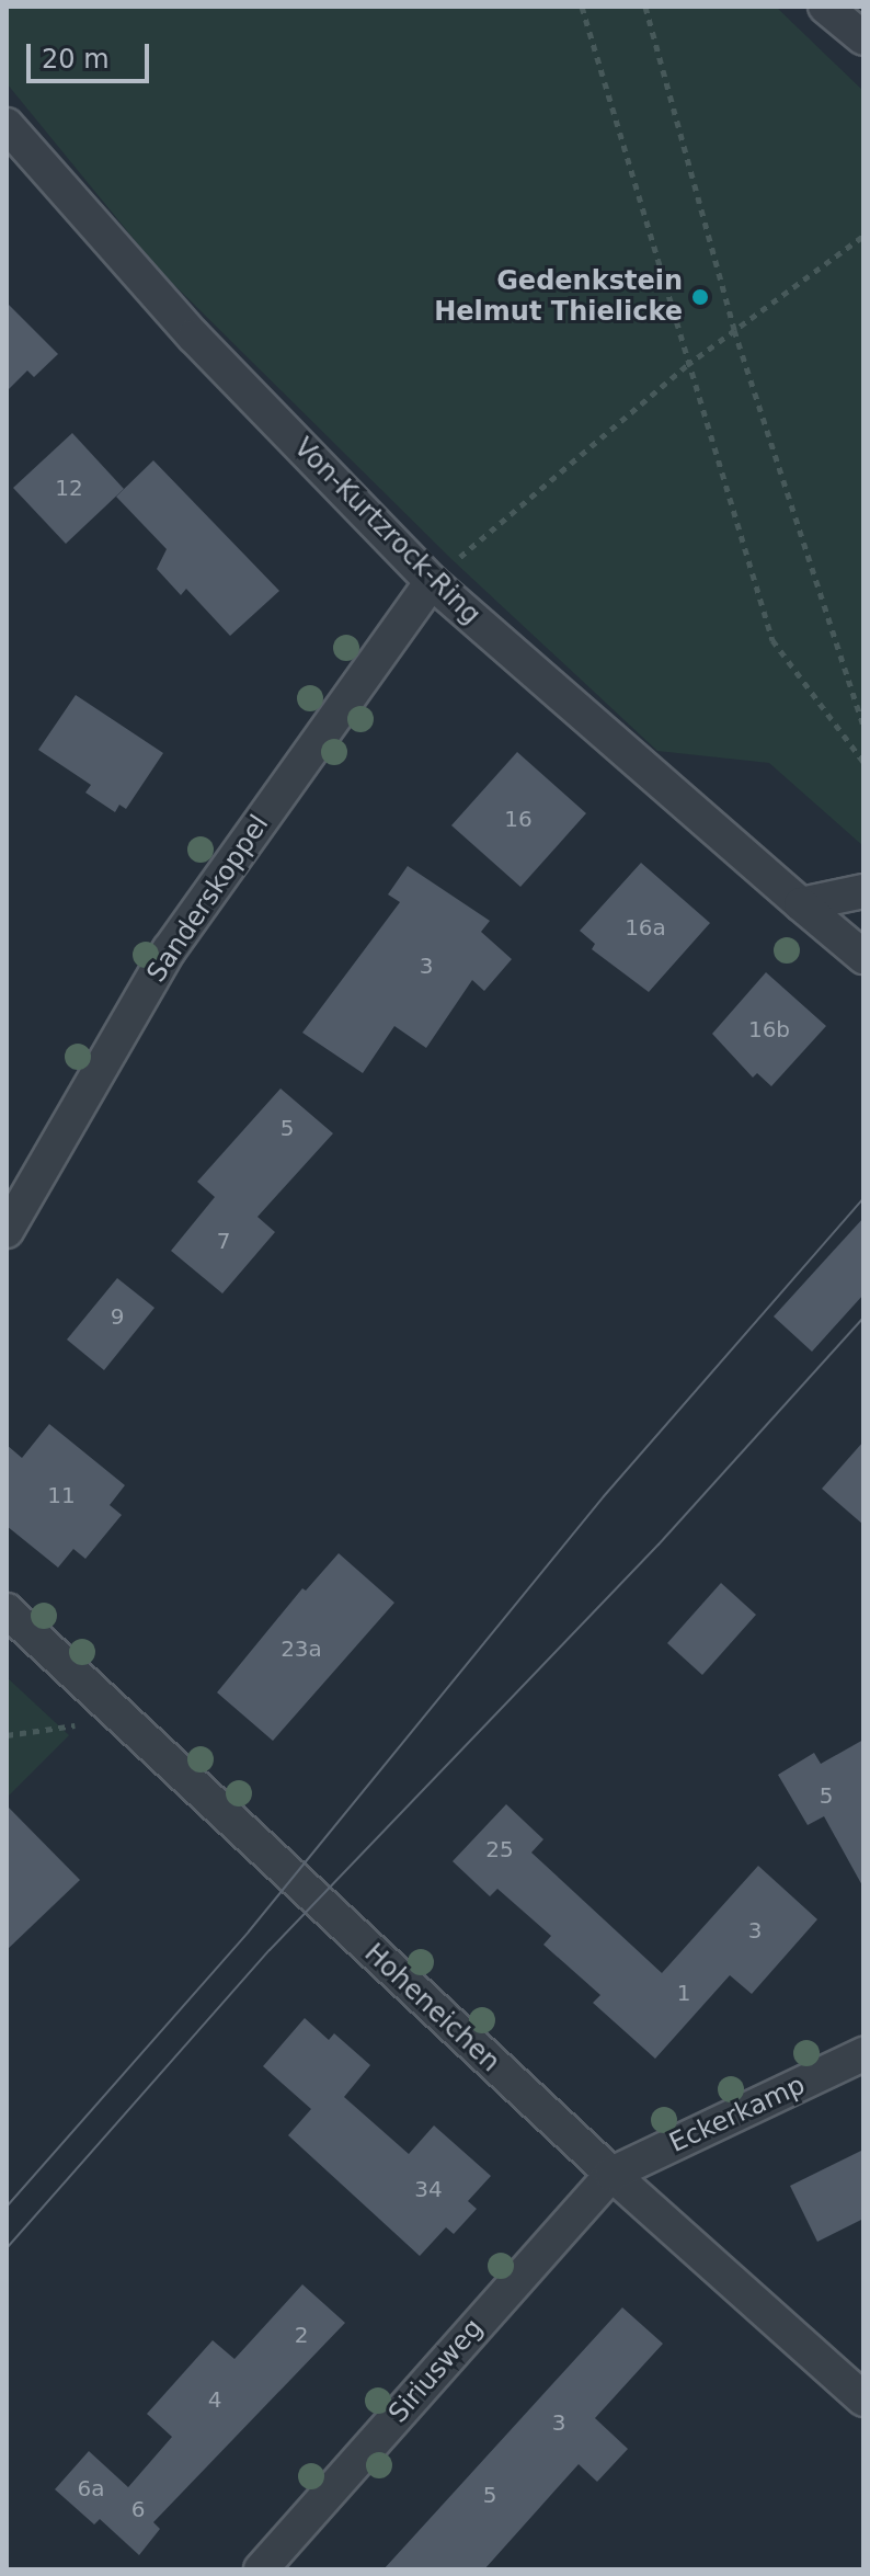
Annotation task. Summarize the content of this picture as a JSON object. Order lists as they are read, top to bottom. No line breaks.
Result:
{"streets":{"street":["Von-Kurtzrock-Ring","Sanderskoppel","Hoheneichen","Eckerkamp","Siriusweg"]},"crossings":[["Von-Kurtzrock-Ring","Sanderskoppel"],["Hoheneichen","Eckerkamp"],["Hoheneichen","Siriusweg"],["Eckerkamp","Siriusweg"]],"places":["Gedenkstein Helmut Thielicke"],"house_numbers":["12","16","16a","3","16b","5","7","9","11","23a","5","25","3","1","34","2","4","3","6a","5","6"],"scale_bar":"20 m"}
